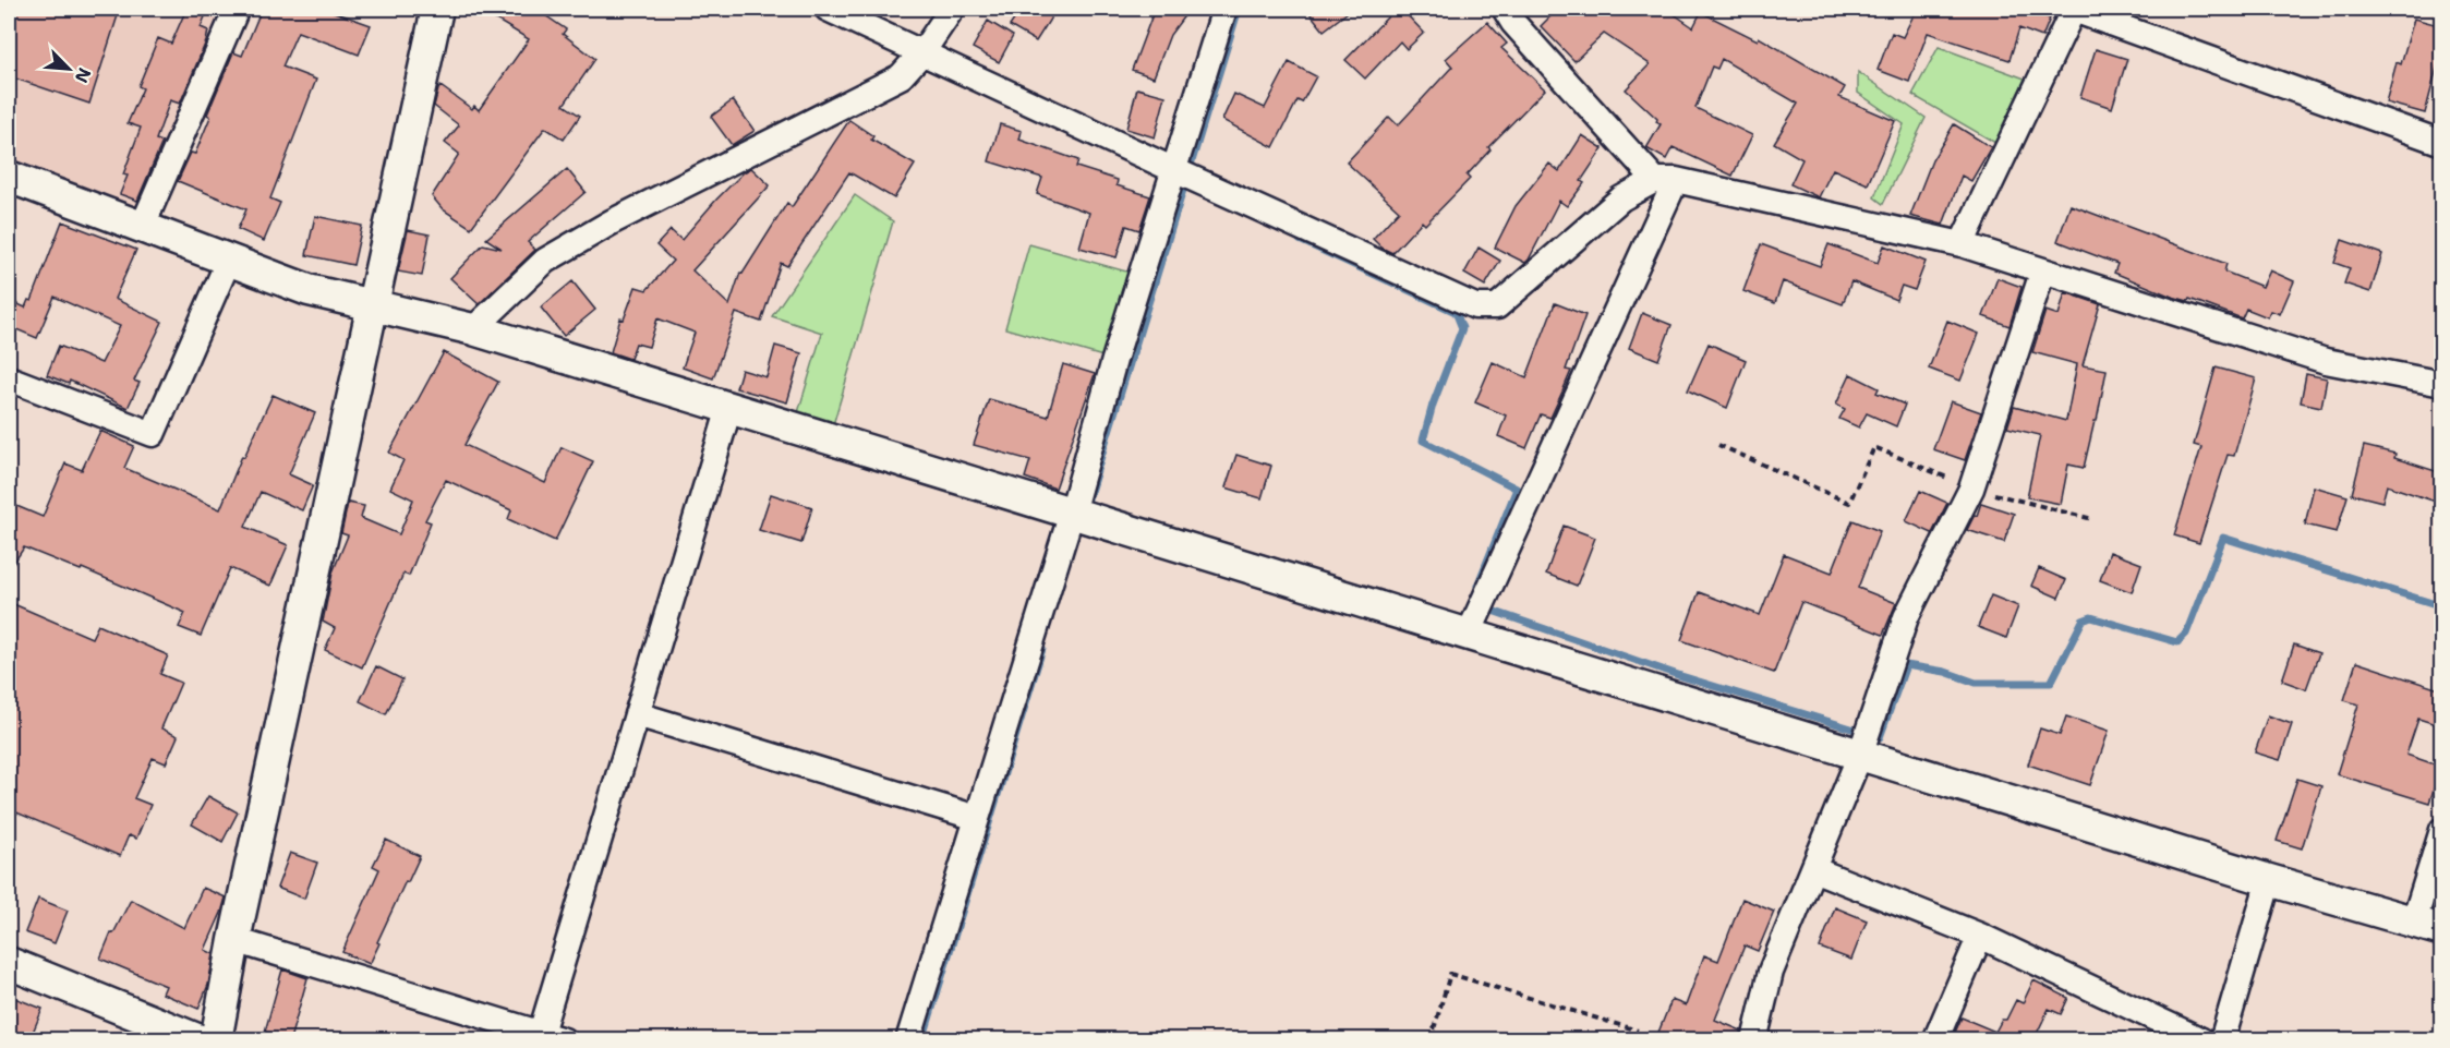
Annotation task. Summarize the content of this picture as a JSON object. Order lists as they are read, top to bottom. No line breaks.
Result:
{"north":"bottom right"}
